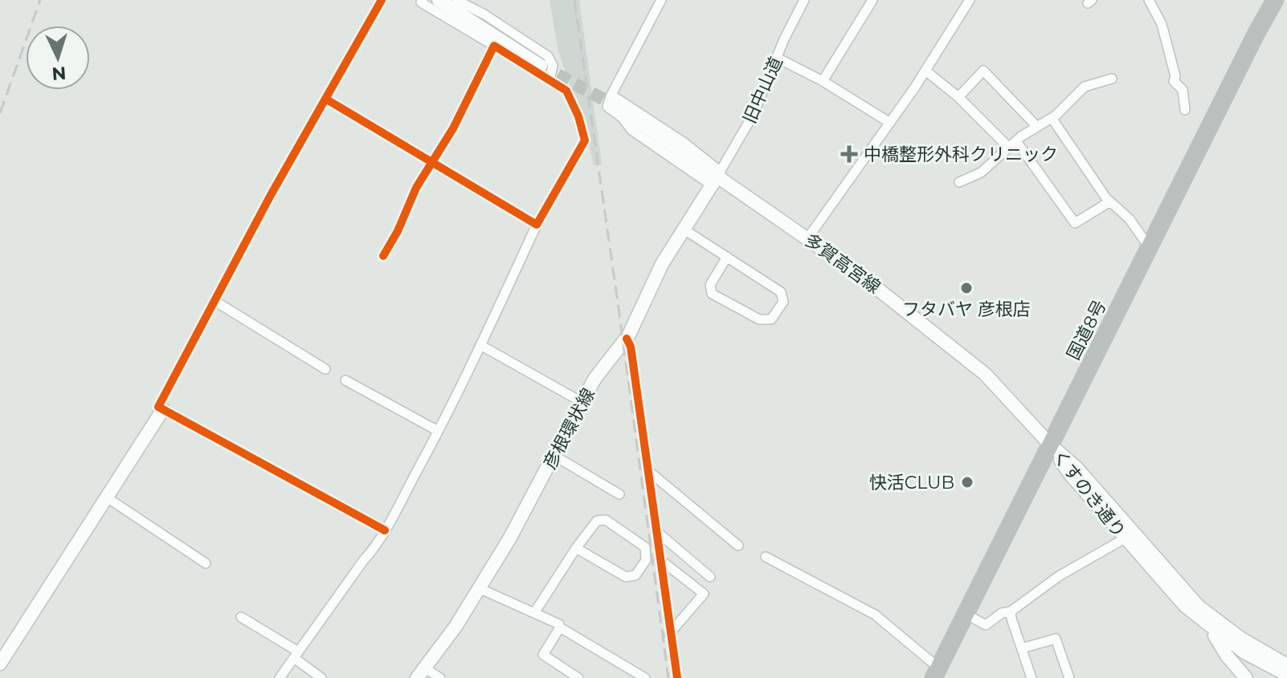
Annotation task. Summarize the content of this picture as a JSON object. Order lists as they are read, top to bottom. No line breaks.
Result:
{"streets":{"highway":["国道8号"],"main road":["多賀高宮線","彦根環状線","くすのき通り"],"street":["旧中山道"]},"crossings":[["旧中山道","多賀高宮線"],["旧中山道","彦根環状線"],["多賀高宮線","国道8号"],["多賀高宮線","彦根環状線"],["多賀高宮線","くすのき通り"],["国道8号","くすのき通り"]],"places":{"health":["中橋整形外科クリニック"],"other":["フタバヤ 彦根店","快活CLUB"]},"north":"bottom"}
